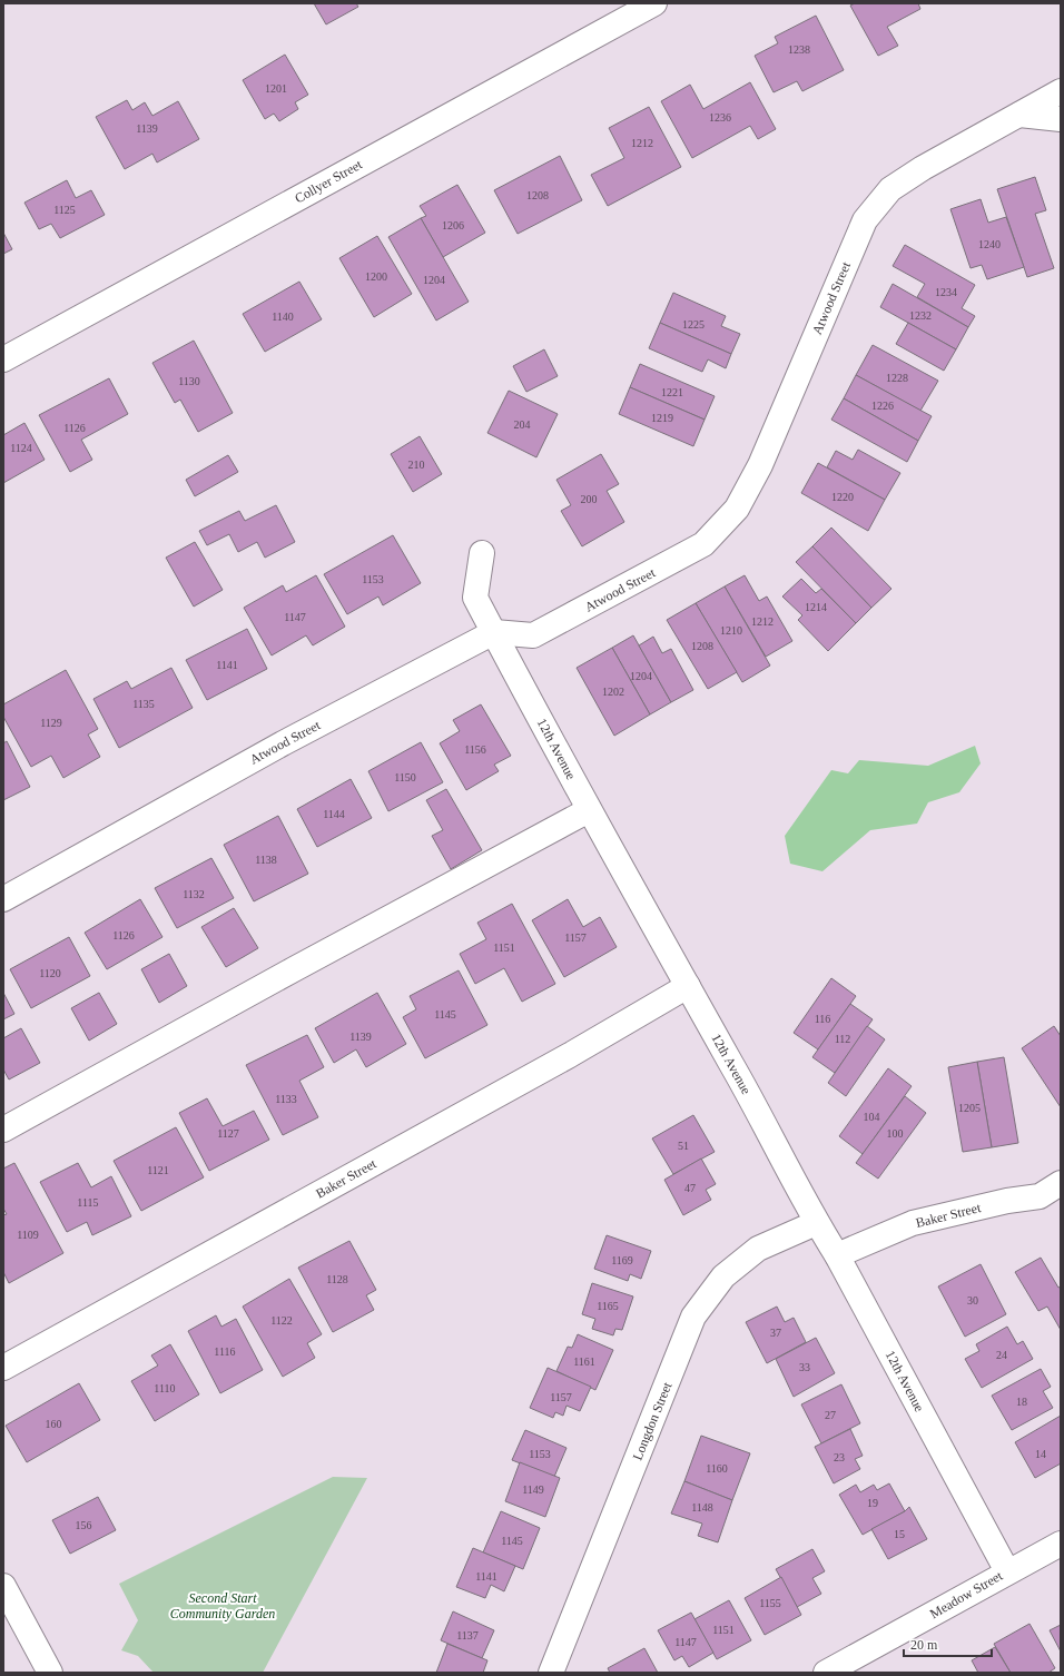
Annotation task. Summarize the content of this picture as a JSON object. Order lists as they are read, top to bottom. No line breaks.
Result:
{"streets":{"street":["Collyer Street","Atwood Street","12th Avenue","Baker Street","Longdon Street","Meadow Street"]},"crossings":[["Atwood Street","12th Avenue"],["12th Avenue","Baker Street"],["12th Avenue","Longdon Street"],["12th Avenue","Meadow Street"]],"parks":["Second Start Community Garden"],"house_numbers":["1238","1201","1236","1139","1212","1208","1125","1206","1240","1200","1204","1234","1232","1140","1225","1228","1130","1221","1226","1219","204","1126","1124","210","1220","200","1153","1214","1147","1212","1210","1208","1141","1204","1202","1135","1129","1156","1150","1144","1138","1132","1126","1157","1151","1120","1145","116","1139","112","1133","1205","104","1127","100","51","1121","47","1115","1109","1169","1128","30","1165","1122","37","1116","24","1161","33","1110","1157","18","27","160","1153","14","23","1160","1149","19","1148","156","15","1145","1141","1155","1151","1137","1147"],"scale_bar":"20 m"}
